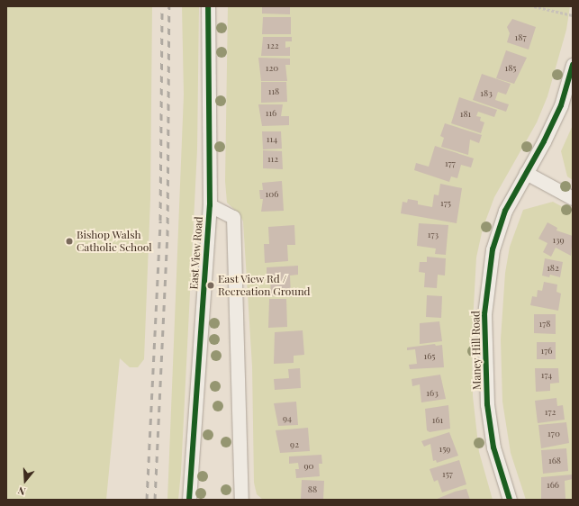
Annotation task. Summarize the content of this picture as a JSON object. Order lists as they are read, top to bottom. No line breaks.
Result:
{"streets":{"street":["East View Road","Maney Hill Road"]},"places":["Bishop Walsh Catholic School","East View Rd / Recreation Ground"],"house_numbers":["187","122","120","185","118","183","116","181","114","112","177","106","175","173","139","182","178","176","165","174","163","172","94","161","170","92","159","168","90","157","166","88"],"north":"bottom"}
